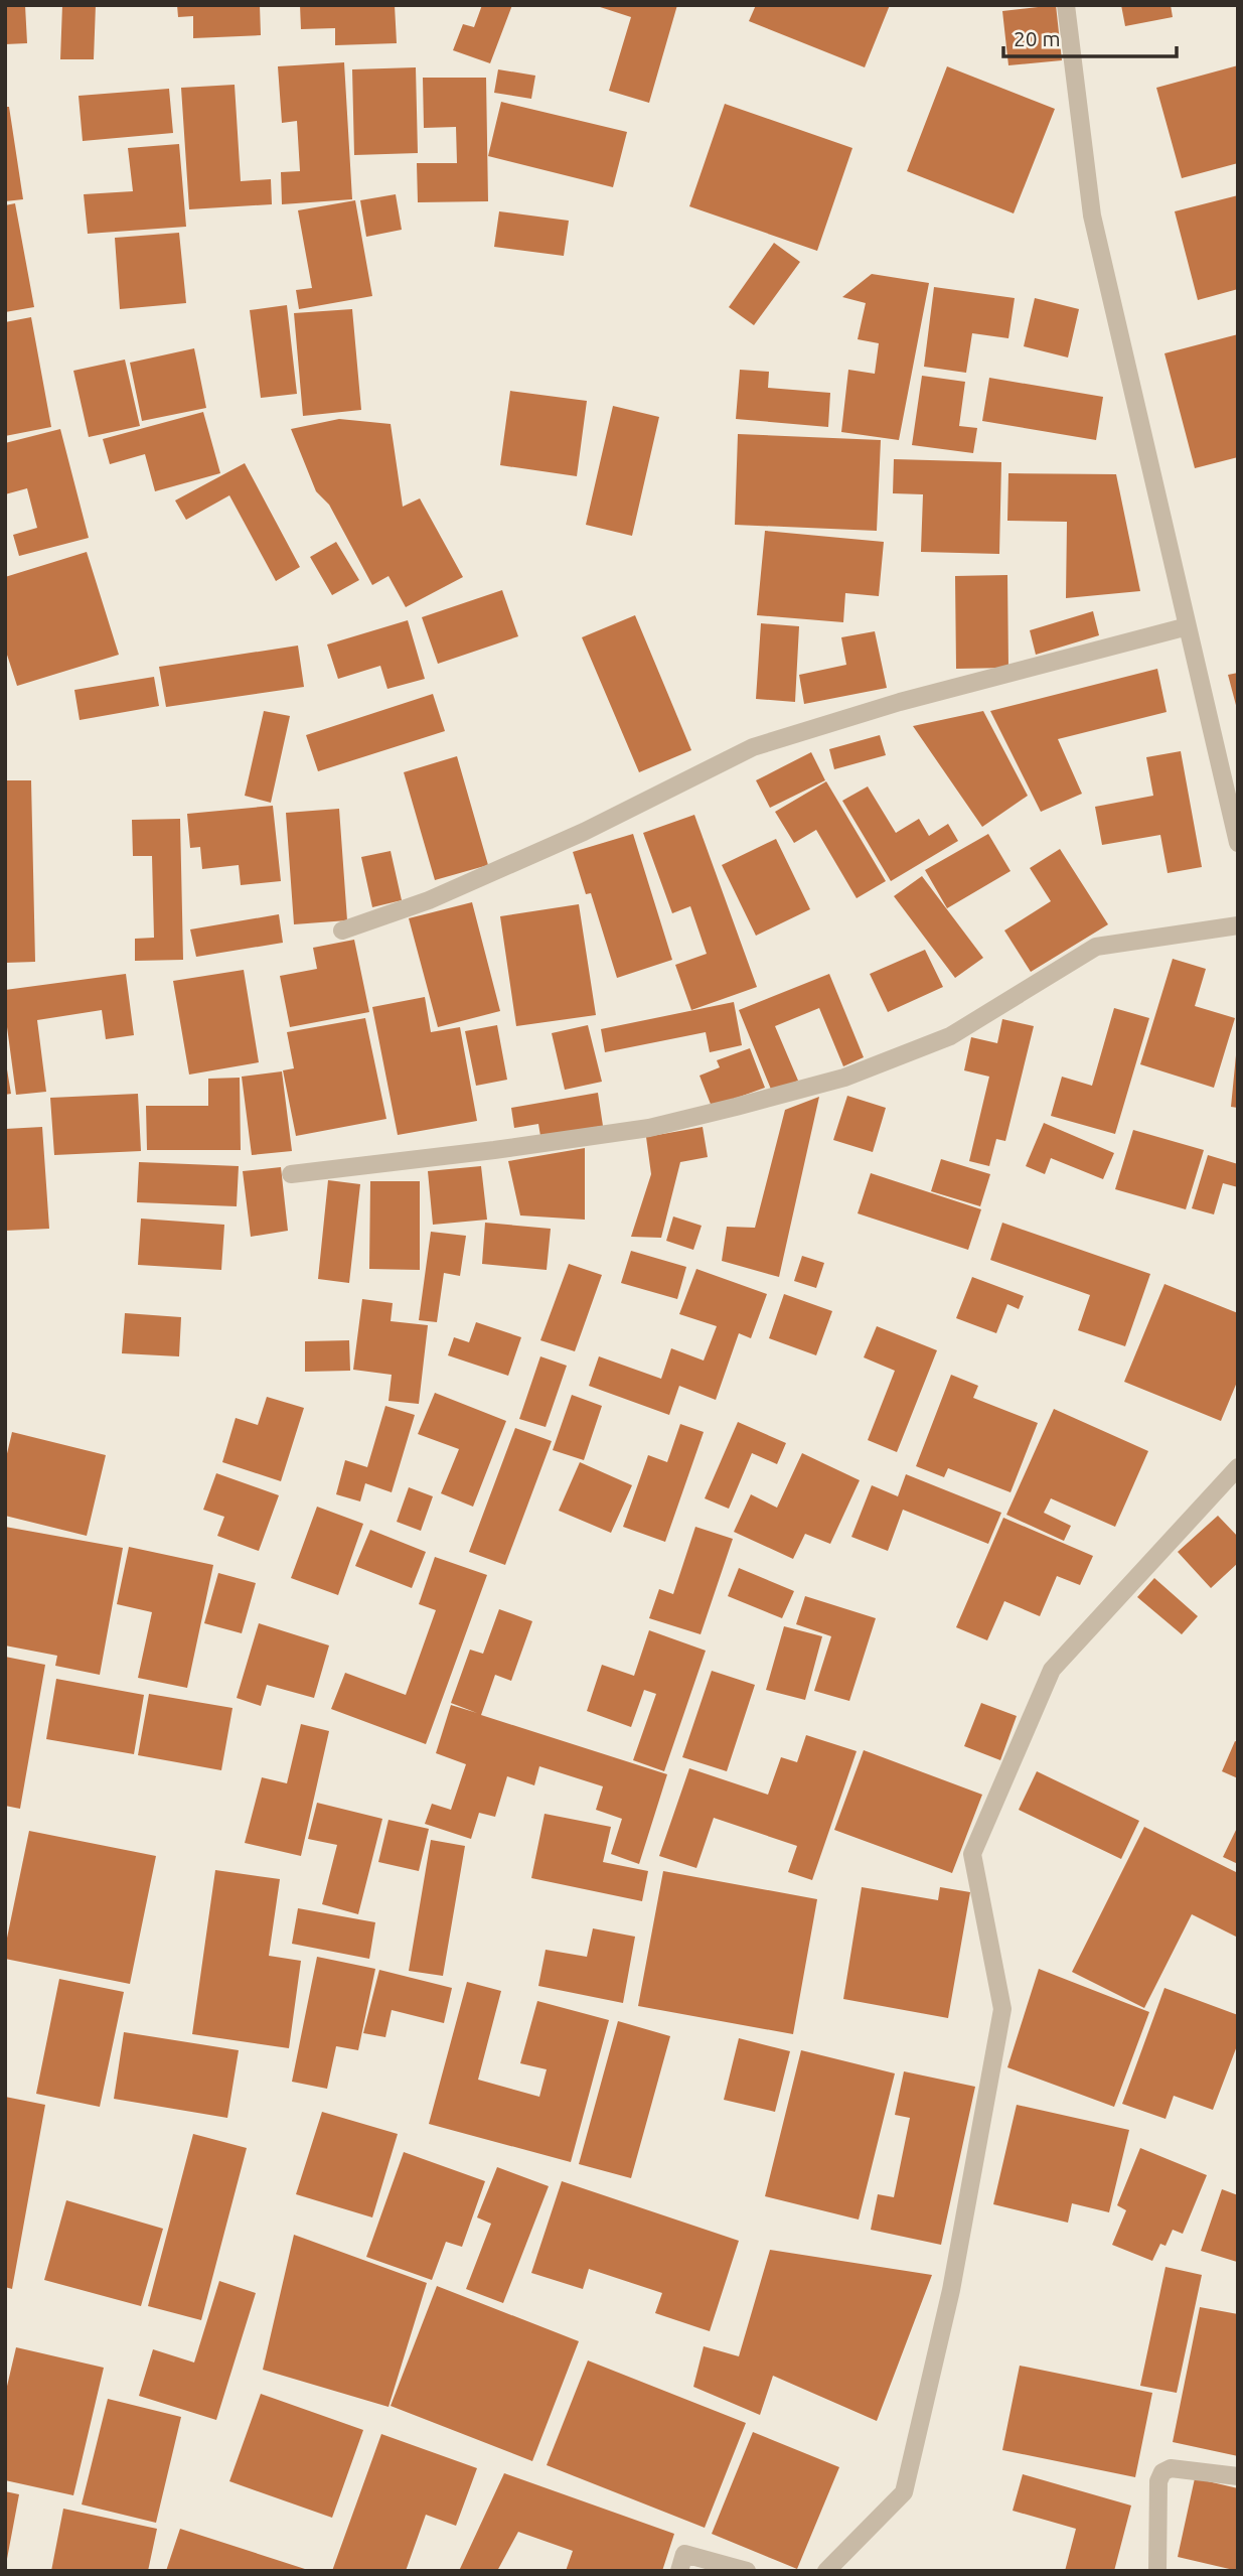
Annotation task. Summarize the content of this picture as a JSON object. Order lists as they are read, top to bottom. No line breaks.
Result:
{"scale_bar":"20 m"}
